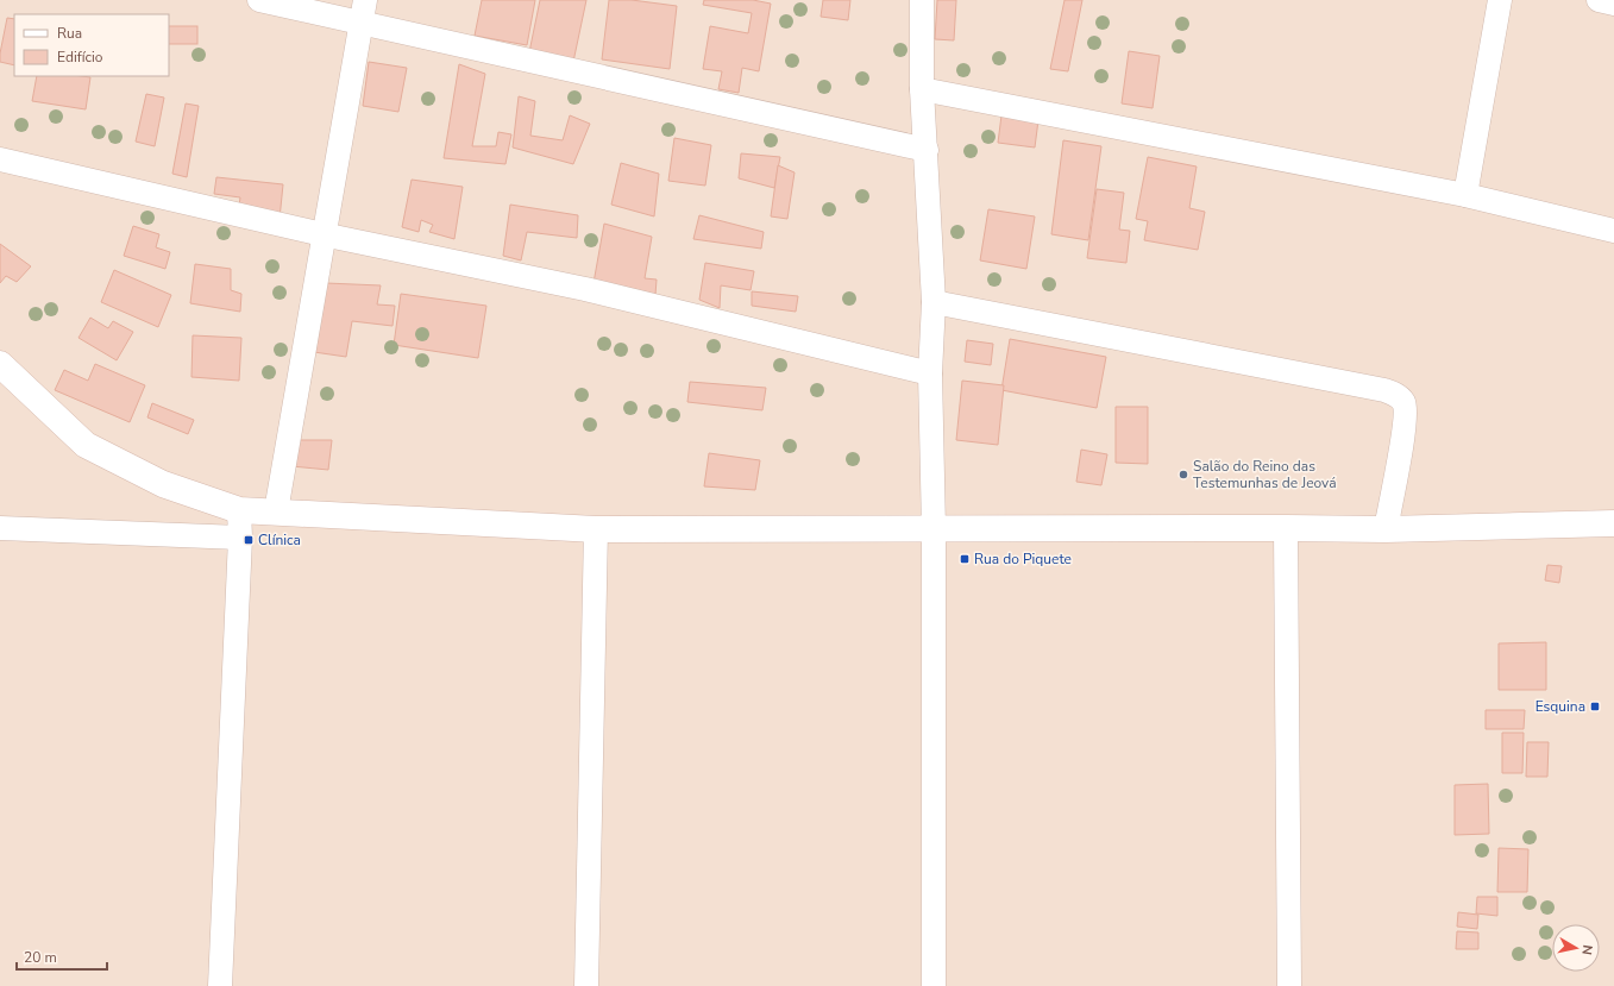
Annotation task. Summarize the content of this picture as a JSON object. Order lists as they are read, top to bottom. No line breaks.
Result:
{"places":{"other":["Salão do Reino das Testemunhas de Jeová"],"transit":["Clínica","Rua do Piquete","Esquina"]},"legend":["Rua","Edifício"],"scale_bar":"20 m","north":"right"}
